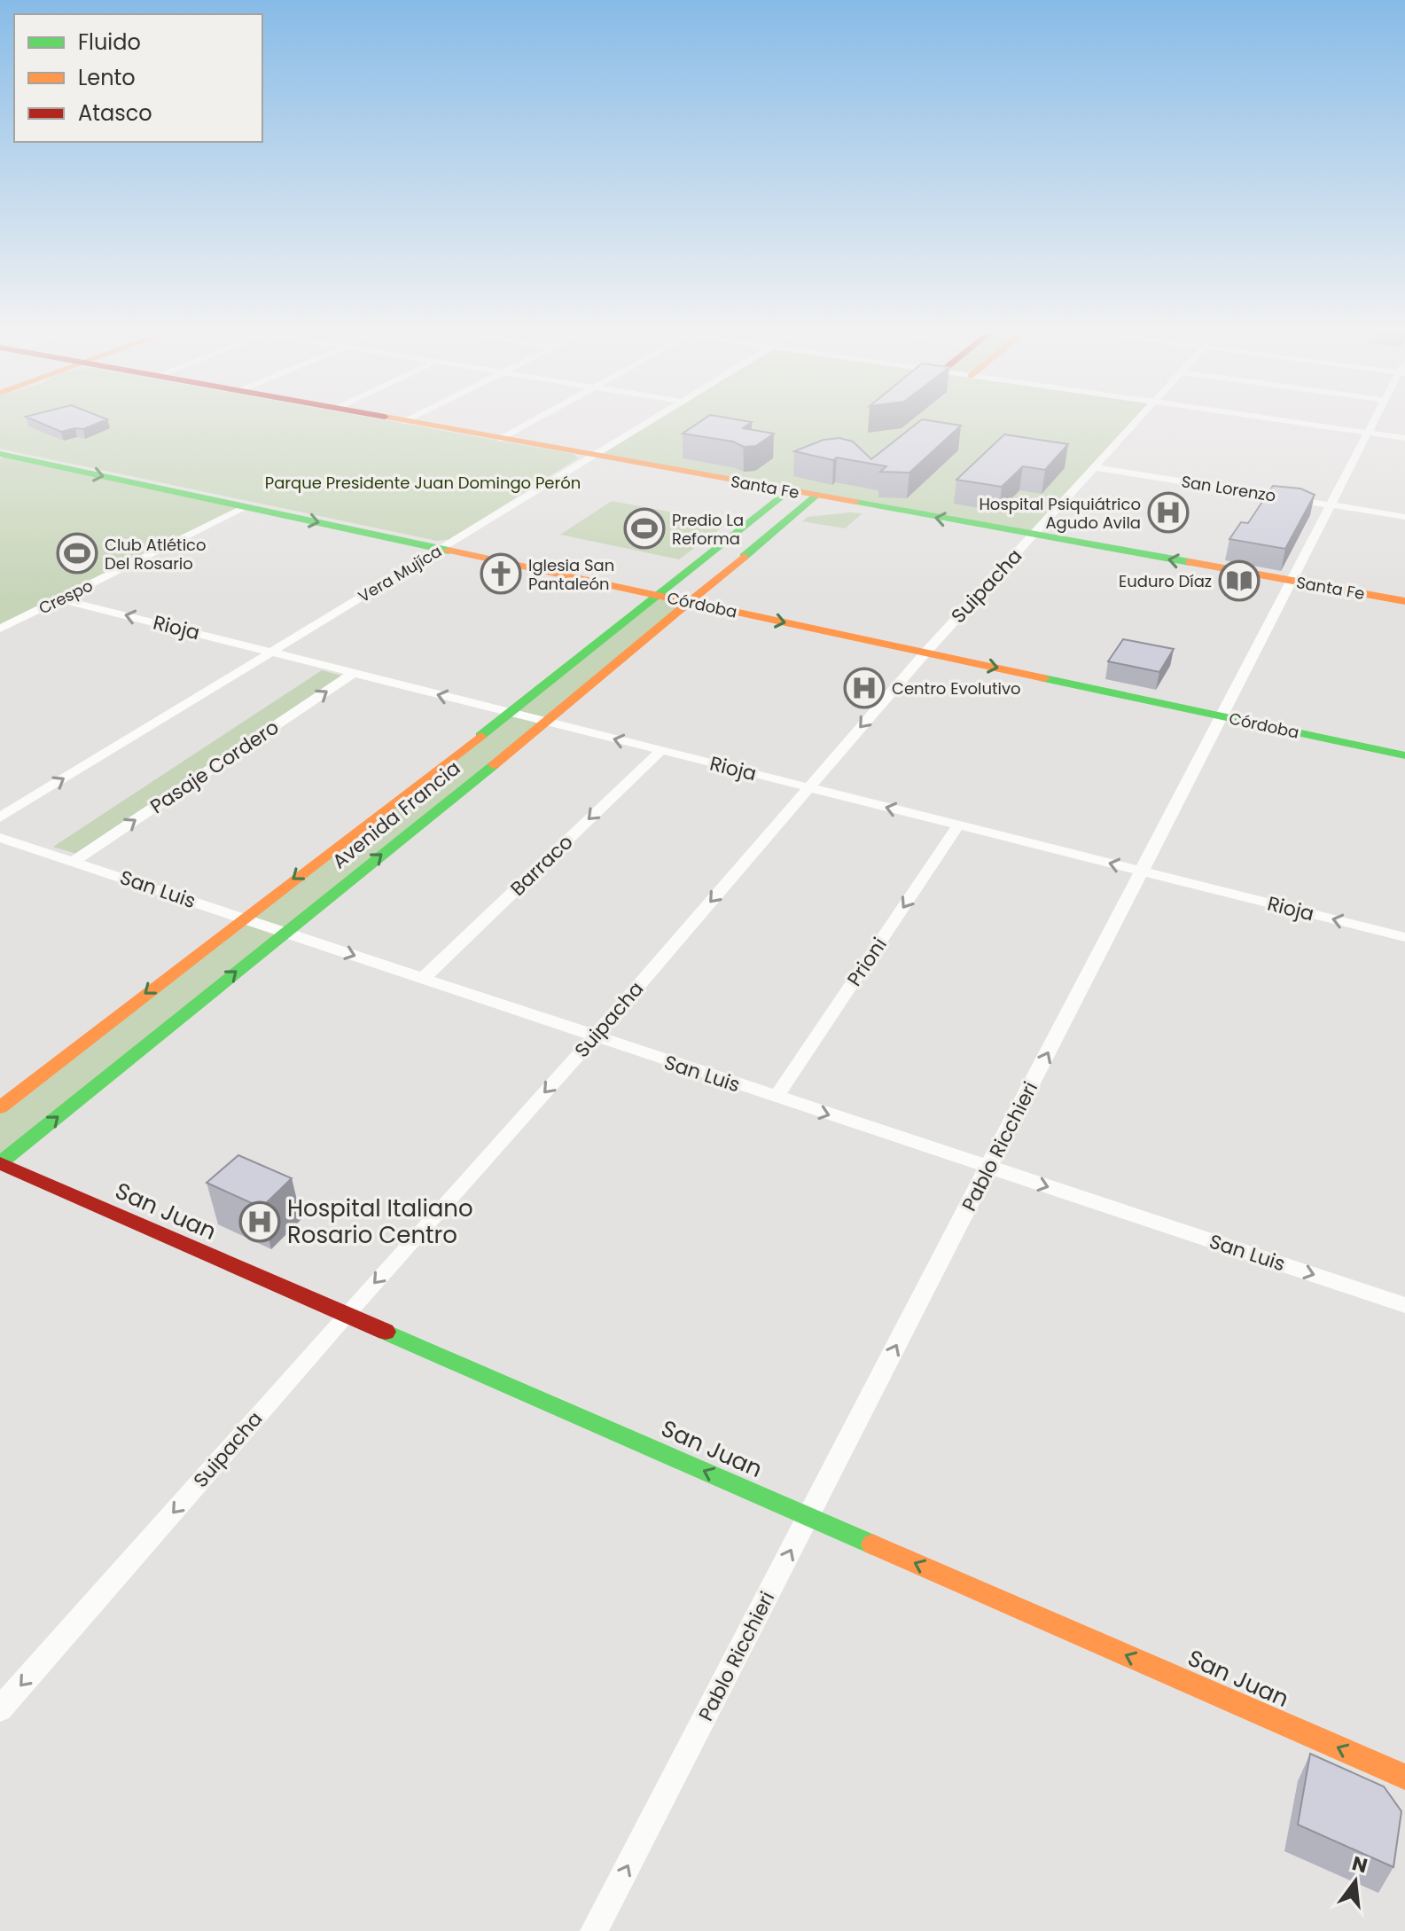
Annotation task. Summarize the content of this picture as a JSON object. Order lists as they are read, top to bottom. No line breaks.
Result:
{"streets":{"main road":["Santa Fe","Córdoba","Avenida Francia","San Juan"],"street":["San Lorenzo","Vera Mujíca","Suipacha","Crespo","Rioja","Pasaje Cordero","Barraco","San Luis","Prioni","Pablo Ricchieri"]},"crossings":[["Santa Fe","Vera Mujíca"],["Santa Fe","Suipacha"],["Santa Fe","Avenida Francia"],["Santa Fe","Pablo Ricchieri"],["San Lorenzo","Suipacha"],["San Lorenzo","Pablo Ricchieri"],["Vera Mujíca","Córdoba"],["Vera Mujíca","Rioja"],["Suipacha","Córdoba"],["Suipacha","Rioja"],["Suipacha","San Luis"],["Suipacha","San Juan"],["Crespo","Córdoba"],["Crespo","Rioja"],["Córdoba","Avenida Francia"],["Córdoba","Pablo Ricchieri"],["Rioja","Pasaje Cordero"],["Rioja","Avenida Francia"],["Rioja","Barraco"],["Rioja","Prioni"],["Rioja","Pablo Ricchieri"],["Pasaje Cordero","San Luis"],["Avenida Francia","San Luis"],["Avenida Francia","San Juan"],["Barraco","San Luis"],["San Luis","Prioni"],["San Luis","Pablo Ricchieri"],["Pablo Ricchieri","San Juan"]],"one_way":["Santa Fe","Vera Mujíca","Suipacha","Córdoba","Rioja","Pasaje Cordero","Barraco","San Luis","Prioni","Pablo Ricchieri","San Juan"],"parks":["Parque Presidente Juan Domingo Perón"],"places":{"hospital":["Hospital Psiquiátrico Agudo Avila","Centro Evolutivo","Hospital Italiano Rosario Centro"],"sports":["Predio La Reforma","Club Atlético Del Rosario"],"church":["Iglesia San Pantaleón"],"library":["Euduro Díaz"]},"legend":["Fluido","Lento","Atasco"],"north":"top"}
